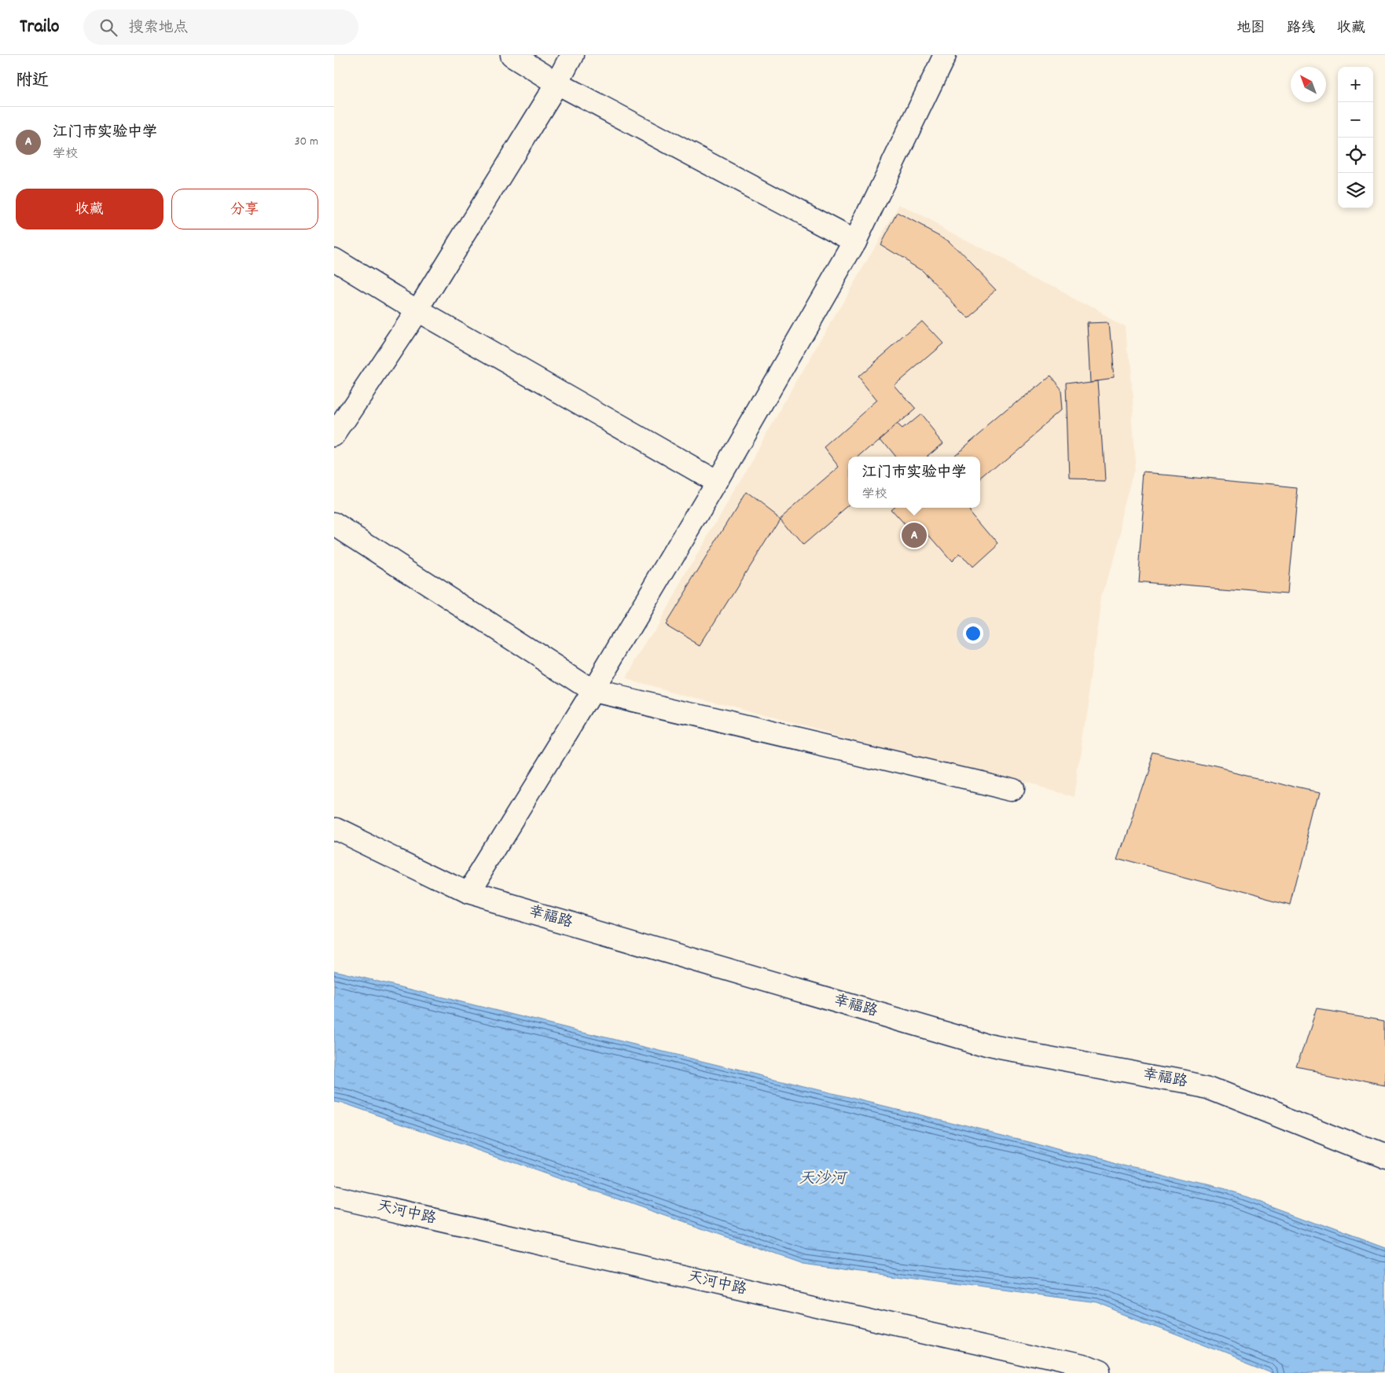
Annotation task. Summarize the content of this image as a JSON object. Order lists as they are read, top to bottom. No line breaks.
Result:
{"streets":{"street":["幸福路","天河中路"]},"water":["天沙河"],"north":"top left","page":{"header":"Trailo","search":"搜索地点","nav":["地图","路线","收藏"],"heading":"附近","map_buttons":["+","−"],"list":[{"mark":"A","name":"江门市实验中学","note":"学校","value":"30 m"}],"buttons":["收藏","分享"],"popup":["江门市实验中学","学校"],"pins":"A"}}
